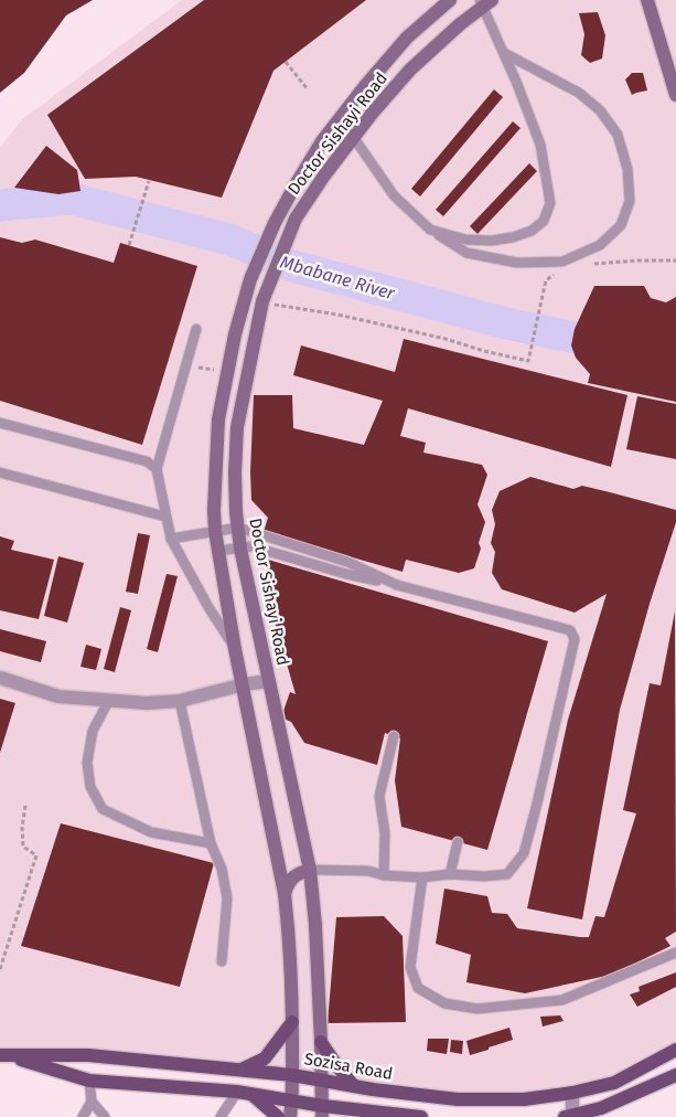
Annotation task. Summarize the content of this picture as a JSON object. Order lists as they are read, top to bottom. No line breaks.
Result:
{"streets":{"main road":["Doctor Sishayi Road","Sozisa Road"]},"crossings":[["Doctor Sishayi Road","Sozisa Road"]],"water":["Mbabane River"]}
